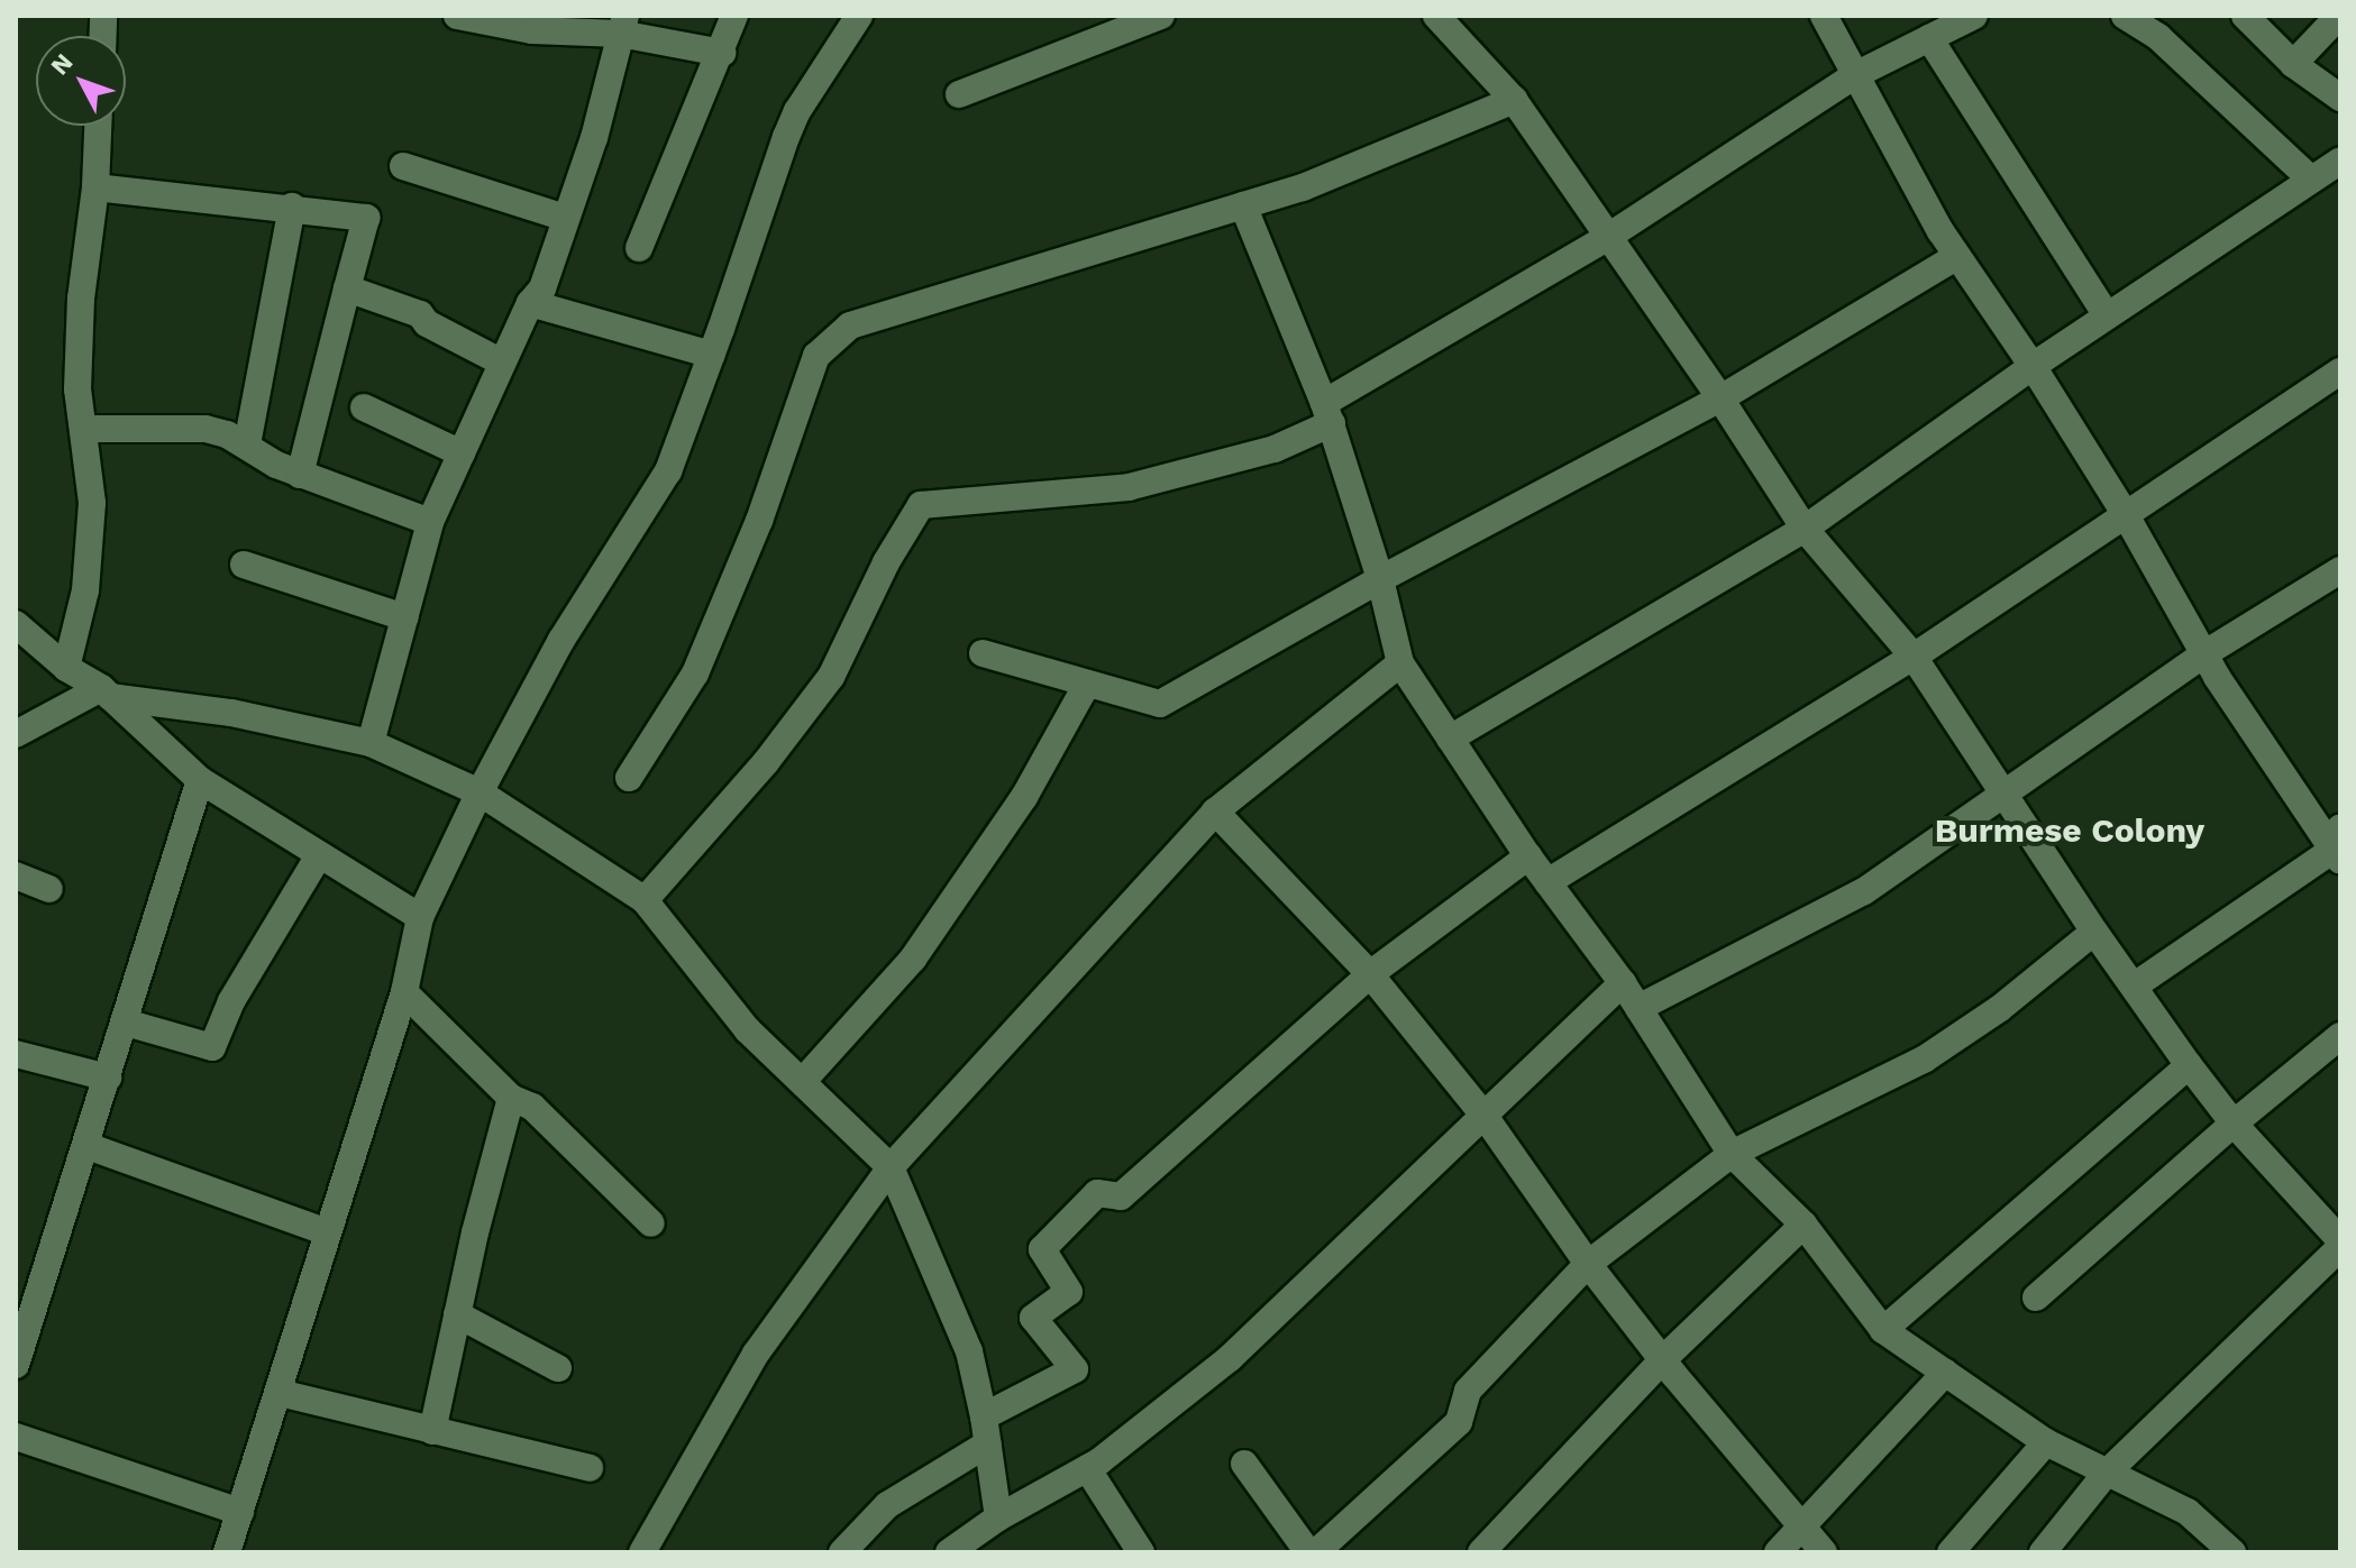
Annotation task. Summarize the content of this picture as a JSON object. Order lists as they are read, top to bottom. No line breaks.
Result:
{"districts":["Burmese Colony"],"north":"top left"}
